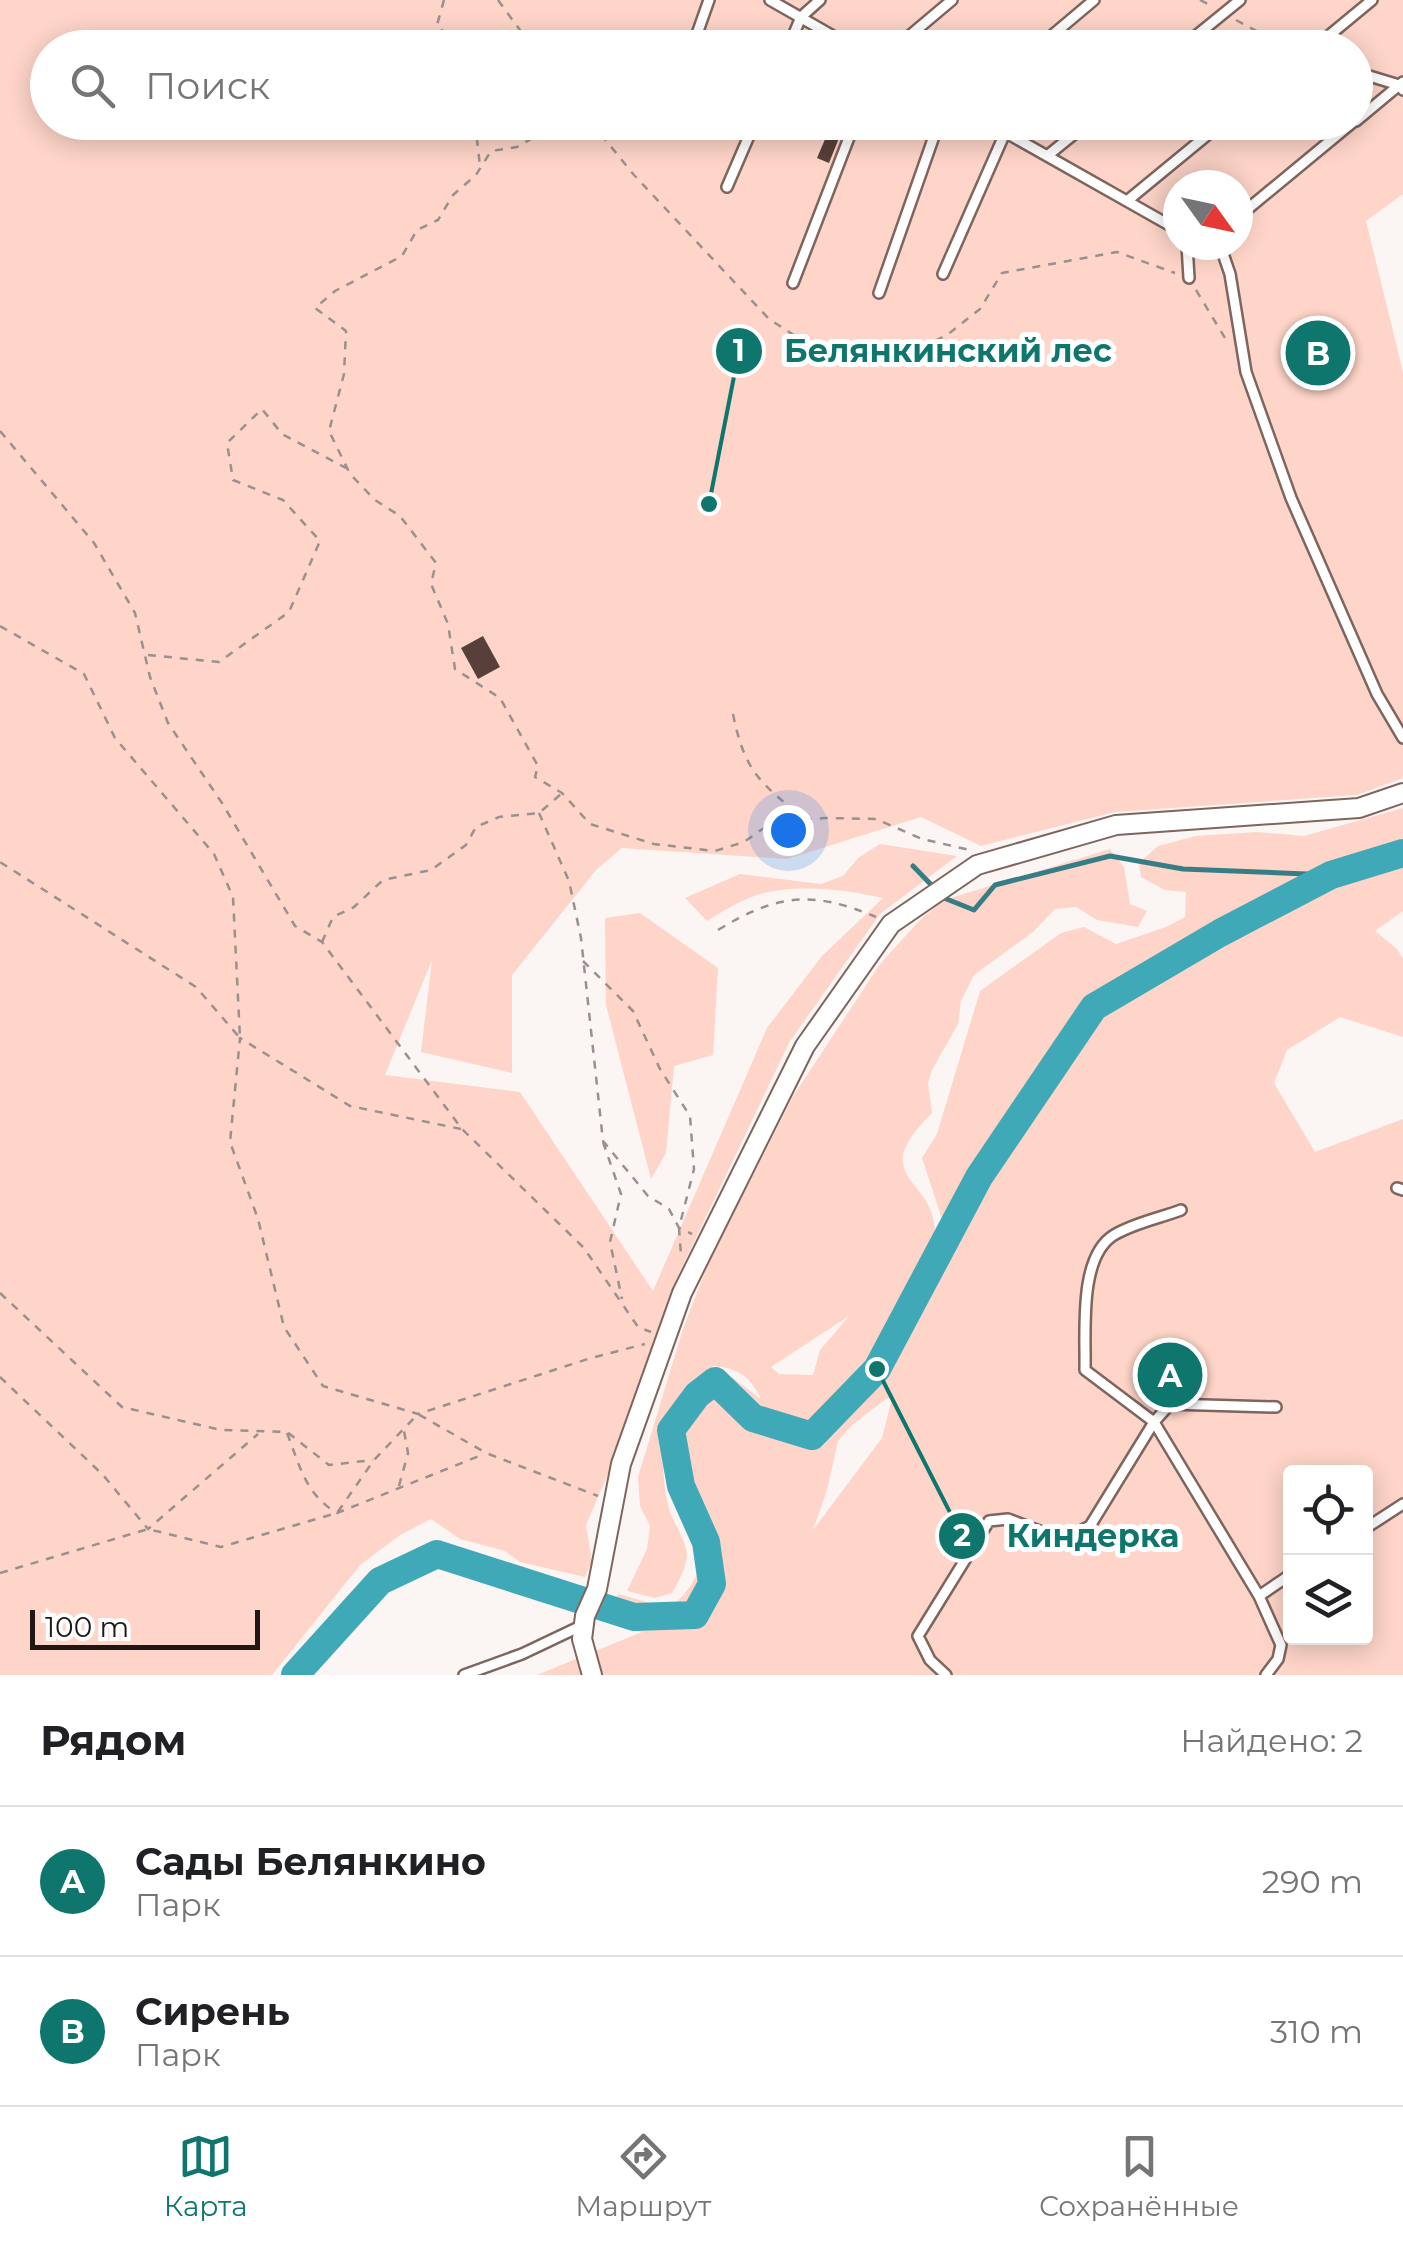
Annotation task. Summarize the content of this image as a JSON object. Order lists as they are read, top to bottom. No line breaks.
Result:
{"places":["Белянкинский лес","Киндерка"],"scale_bar":"100 m","north":"bottom right","page":{"search":"Поиск","pins":["B","A"],"scale":"100 m","heading":["Рядом","Найдено: 2"],"list":[{"mark":"A","name":"Сады Белянкино","note":"Парк","value":"290 m"},{"mark":"B","name":"Сирень","note":"Парк","value":"310 m"}],"nav":["Карта","Маршрут","Сохранённые"]}}
